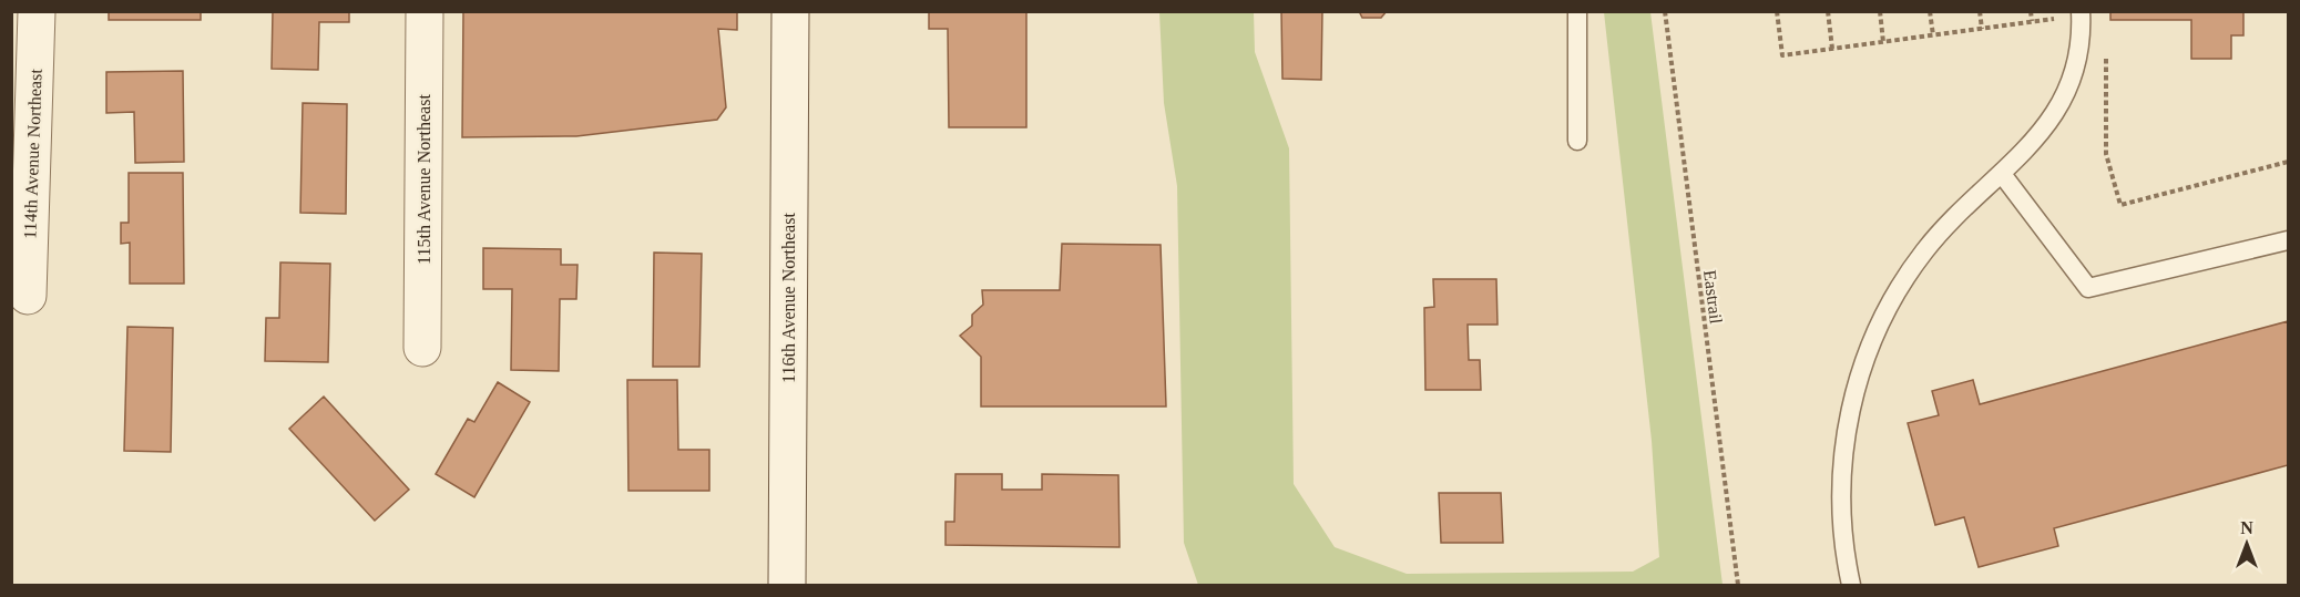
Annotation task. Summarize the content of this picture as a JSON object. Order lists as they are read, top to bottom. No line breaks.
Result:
{"streets":{"street":["114th Avenue Northeast","115th Avenue Northeast","116th Avenue Northeast"],"path":["Eastrail"]},"north":"top"}
